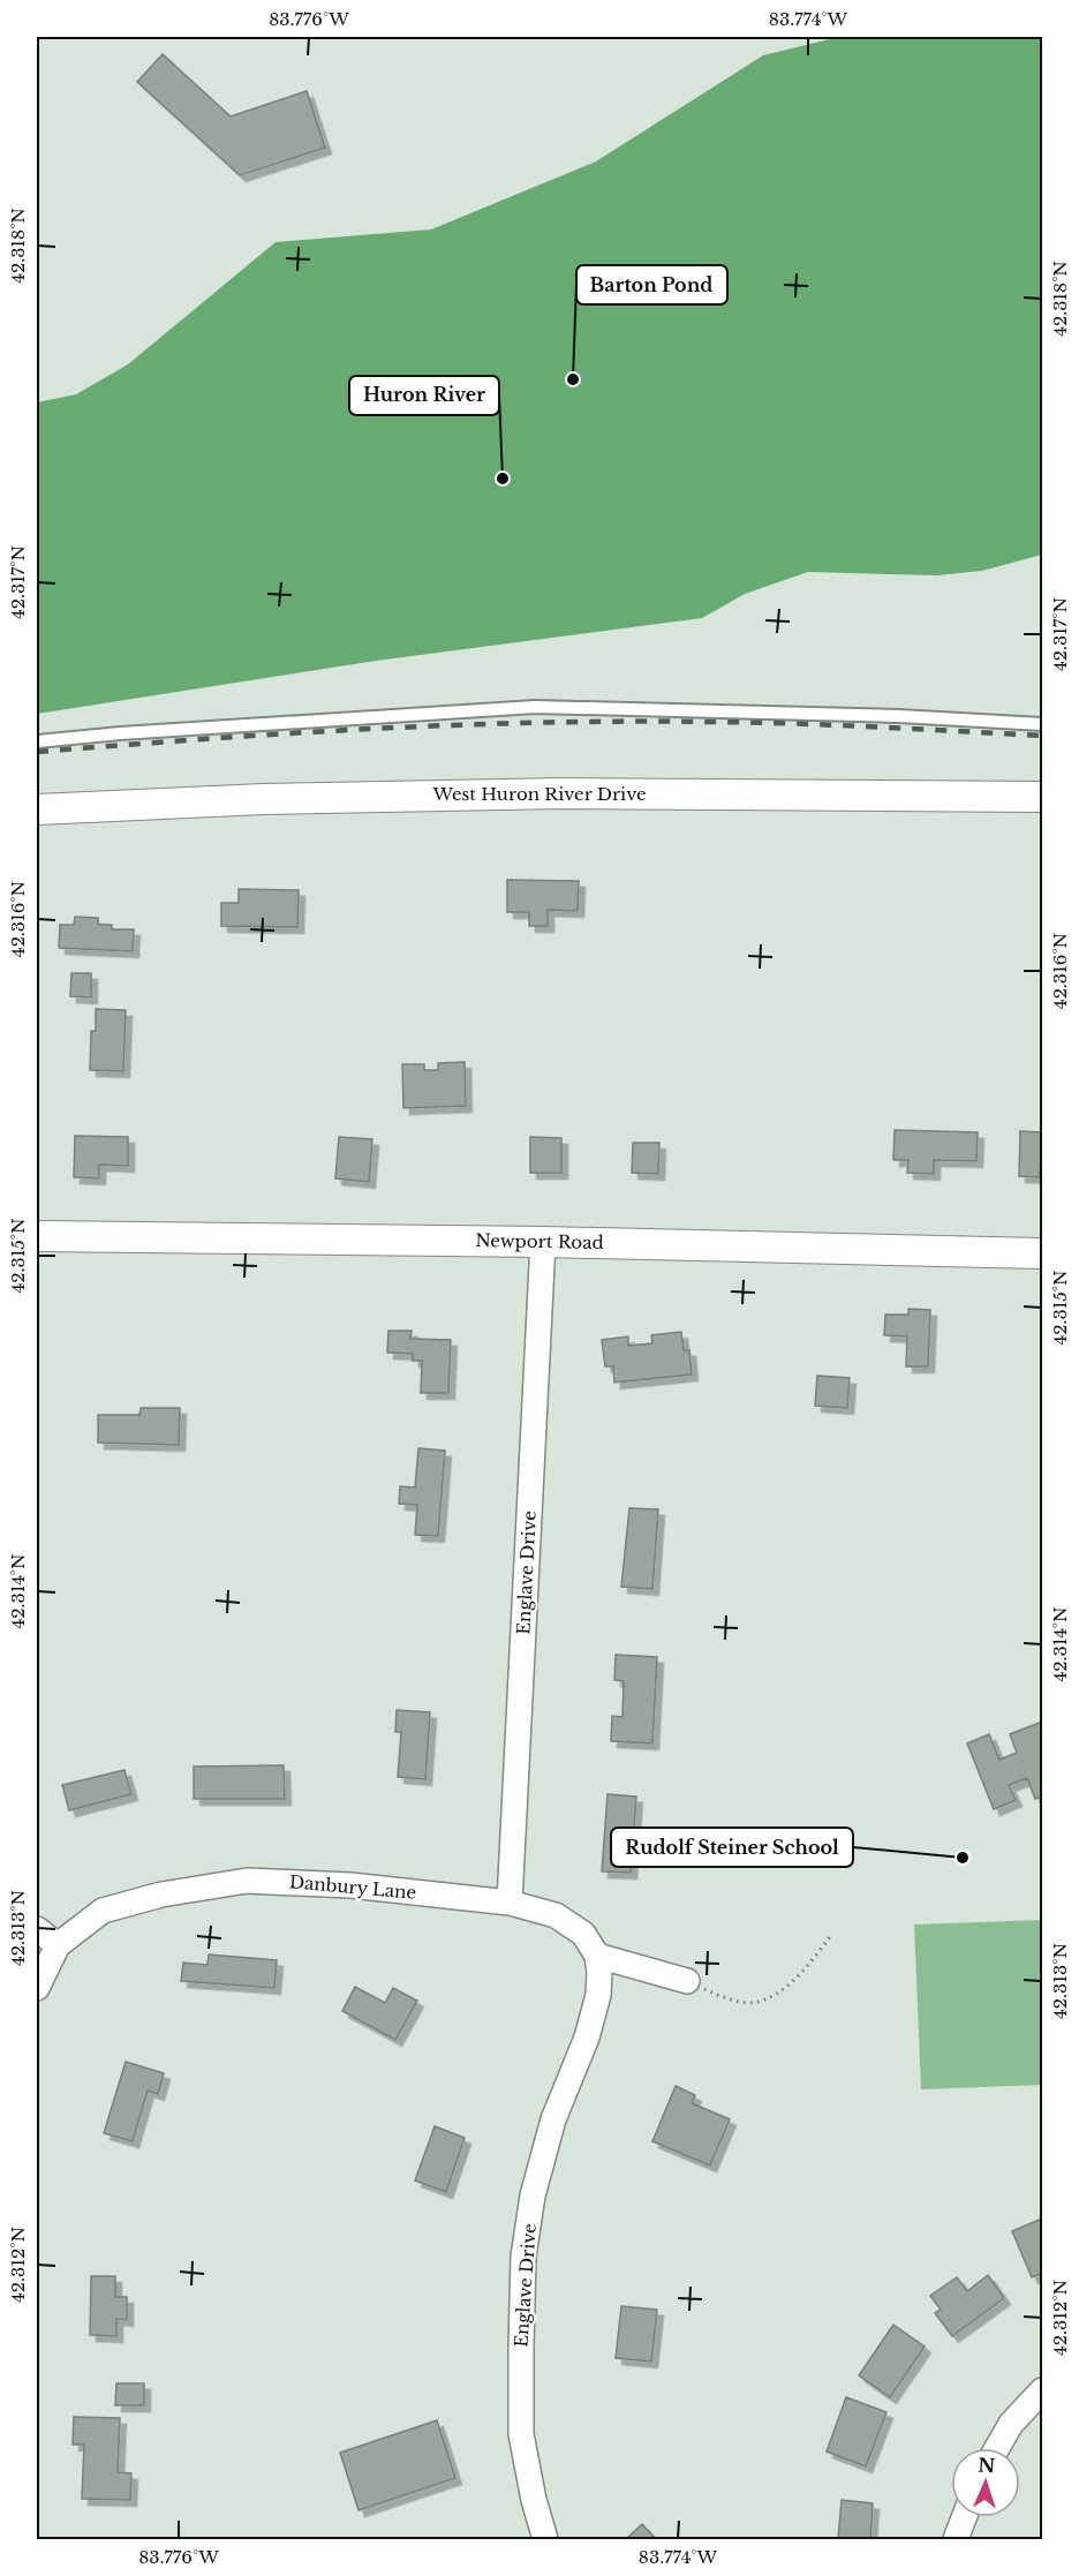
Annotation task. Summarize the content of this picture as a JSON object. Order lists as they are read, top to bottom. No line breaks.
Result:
{"streets":{"street":["West Huron River Drive","Newport Road","Englave Drive","Danbury Lane"]},"crossings":[["Newport Road","Englave Drive"],["Englave Drive","Danbury Lane"]],"places":["Barton Pond","Huron River","Rudolf Steiner School"],"north":"top","coordinates":["83.776°W","83.774°W","42.318°N","42.317°N","42.316°N","42.315°N","42.314°N","42.313°N","42.312°N"]}
